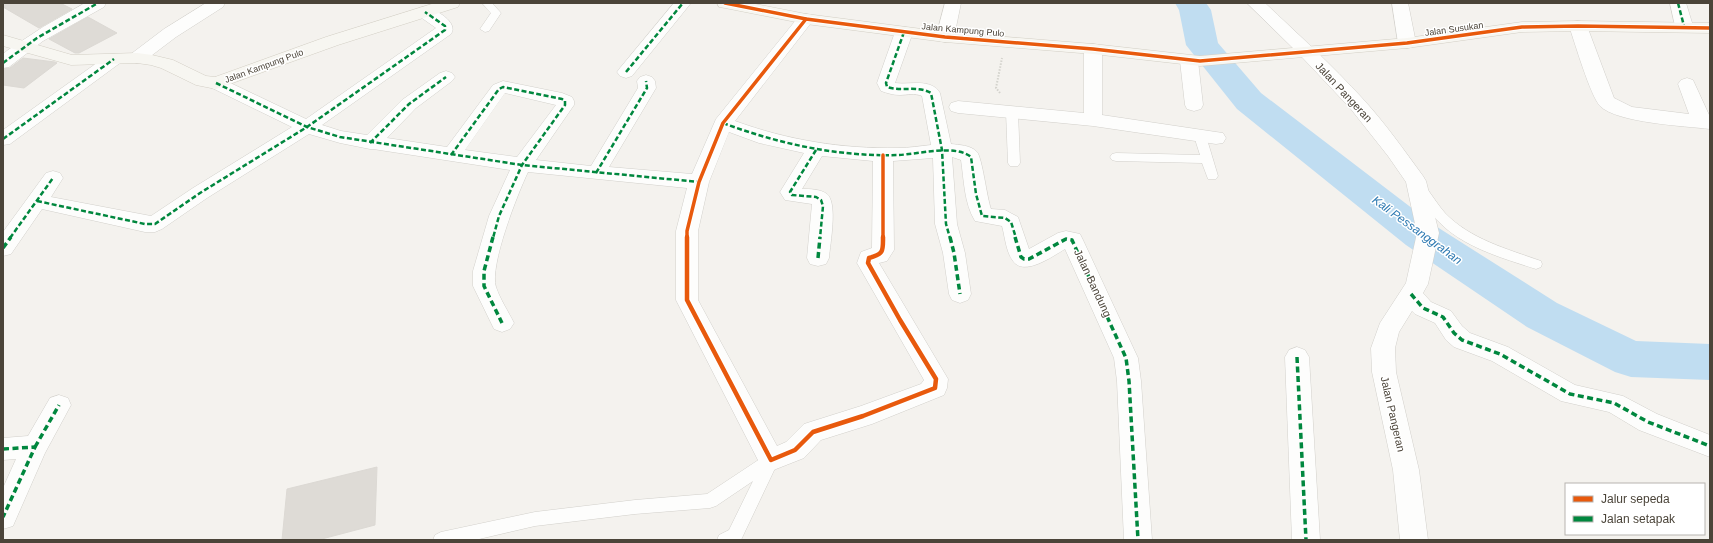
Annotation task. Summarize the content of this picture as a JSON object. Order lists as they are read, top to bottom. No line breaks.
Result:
{"streets":{"street":["Jalan Susukan","Jalan Kampung Pulo","Jalan Pangeran","Jalan Bandung"]},"crossings":[["Jalan Susukan","Jalan Kampung Pulo"],["Jalan Susukan","Jalan Pangeran"]],"water":["Kali Pessanggrahan"],"legend":["Jalur sepeda","Jalan setapak"]}
